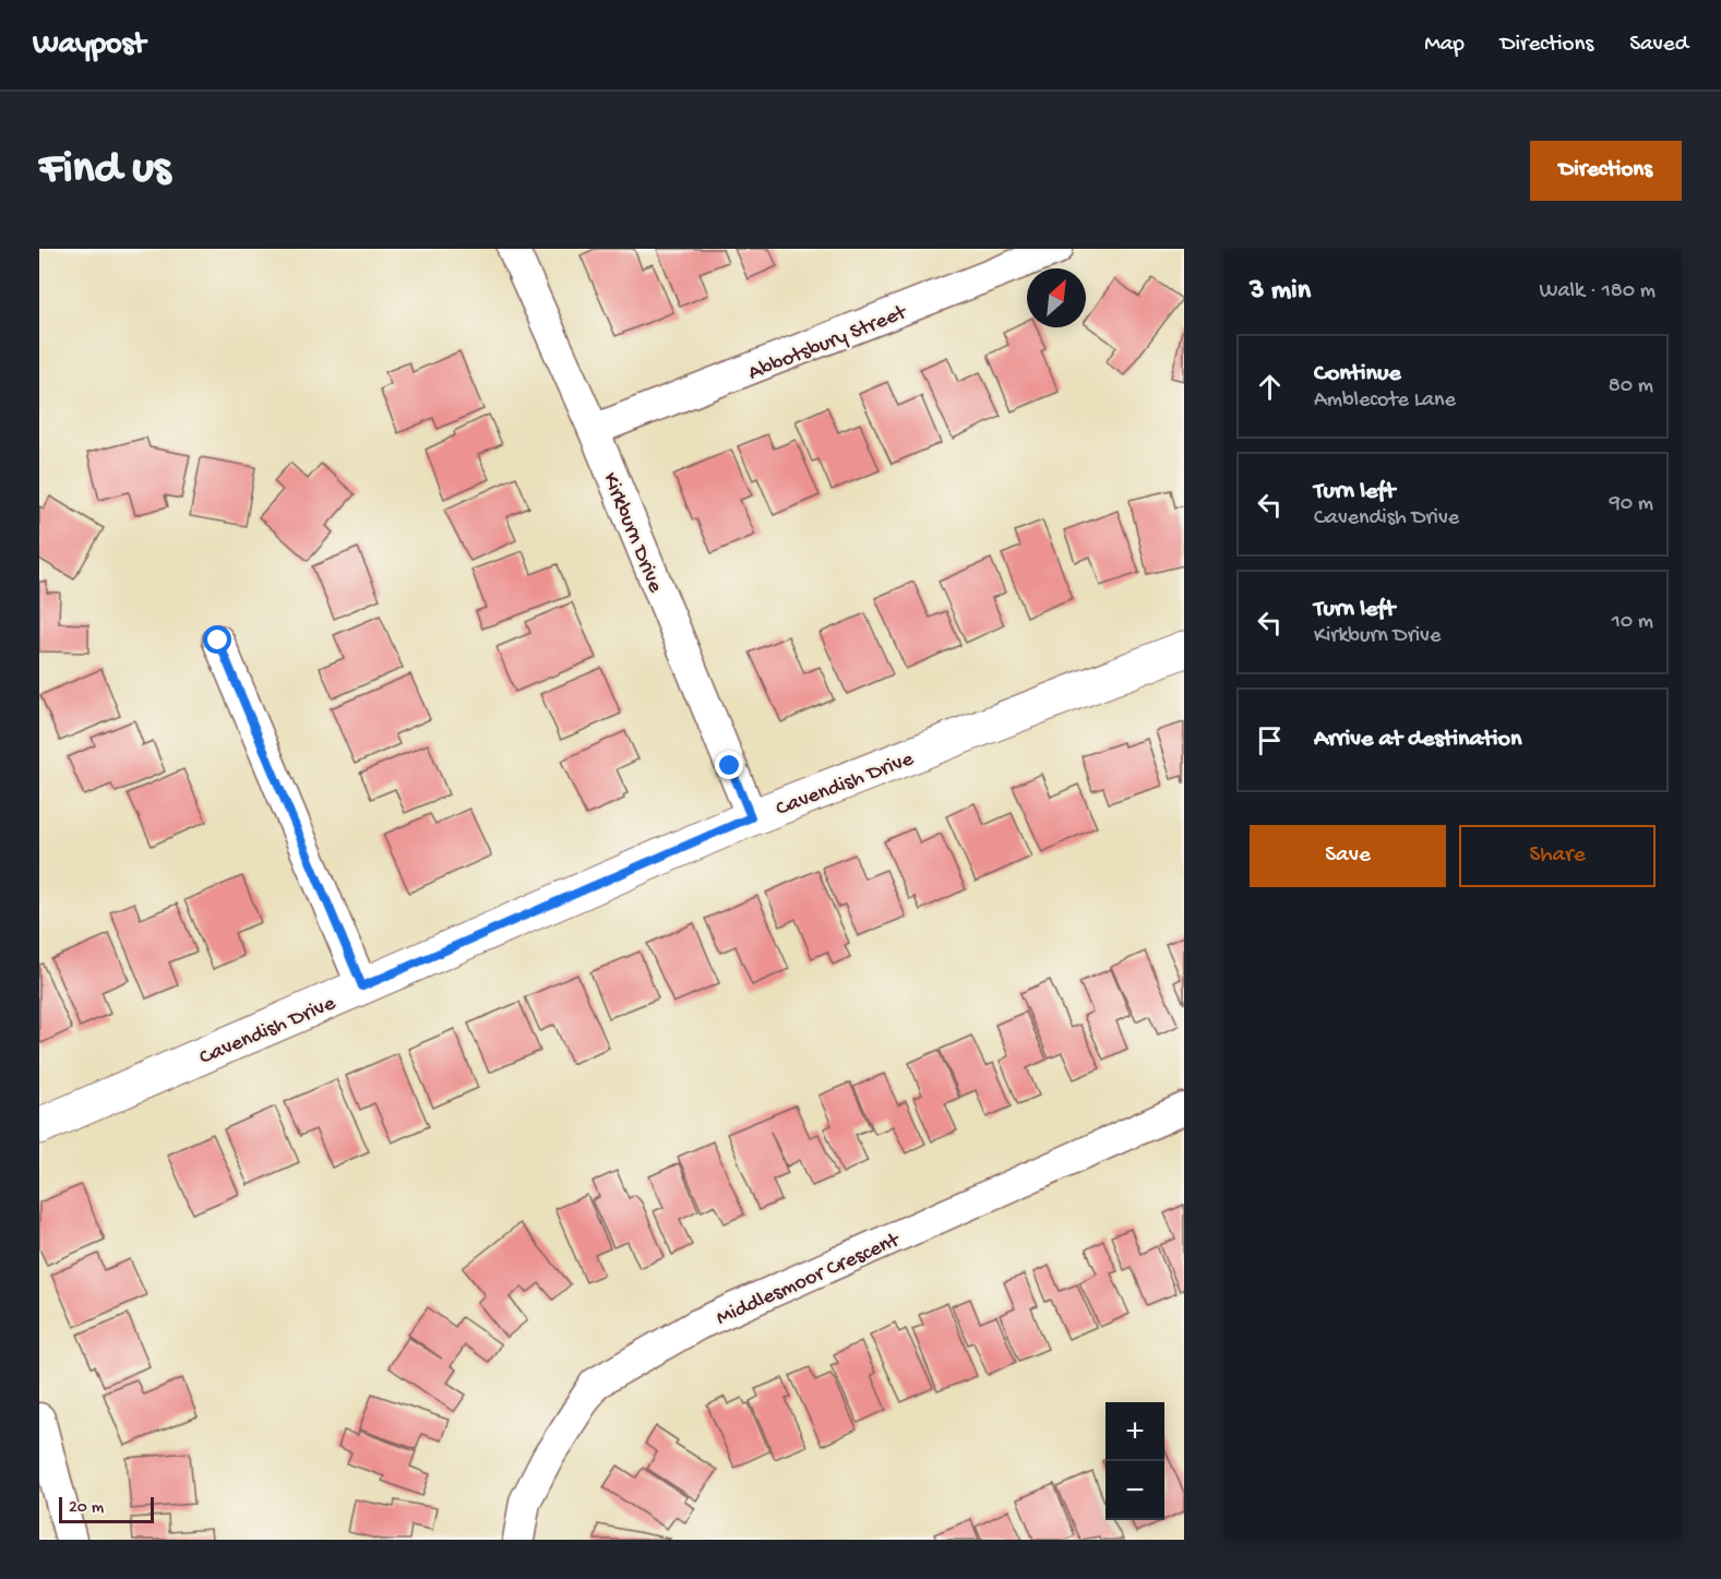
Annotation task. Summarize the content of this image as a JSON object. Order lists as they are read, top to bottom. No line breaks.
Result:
{"streets":{"street":["Abbotsbury Street","Kirkburn Drive","Cavendish Drive","Middlesmoor Crescent"]},"crossings":[["Abbotsbury Street","Kirkburn Drive"],["Kirkburn Drive","Cavendish Drive"]],"scale_bar":"20 m","north":"top right","page":{"header":"Waypost","nav":["Map","Directions","Saved"],"buttons":["Directions",["Save","Share"]],"title":"Find us","heading":["3 min","Walk · 180 m"],"list":[["Continue","Amblecote Lane","80 m"],["Turn left","Cavendish Drive","90 m"],["Turn left","Kirkburn Drive","10 m"],"Arrive at destination"],"map_buttons":["+","−"],"scale":"20 m"}}
